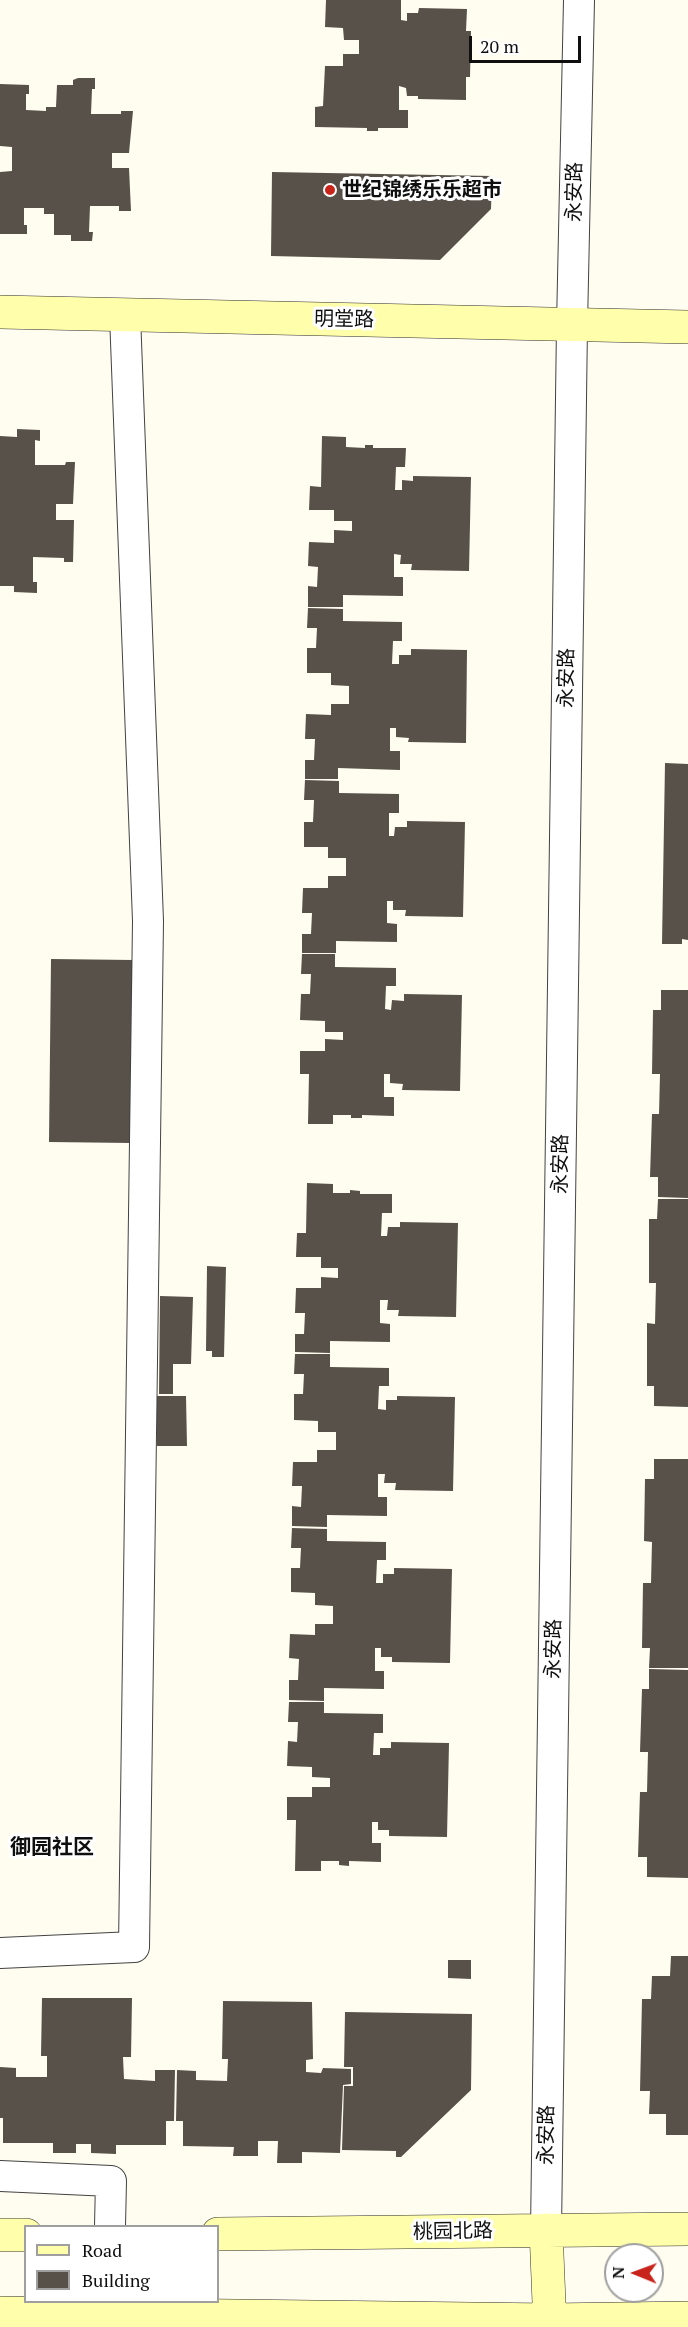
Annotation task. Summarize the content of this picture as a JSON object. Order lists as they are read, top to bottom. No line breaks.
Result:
{"streets":{"main road":["永安路","明堂路","桃园北路"]},"crossings":[["永安路","明堂路"],["永安路","桃园北路"]],"districts":["御园社区"],"places":["世纪锦绣乐乐超市"],"legend":["Road","Building"],"scale_bar":"20 m","north":"left"}
